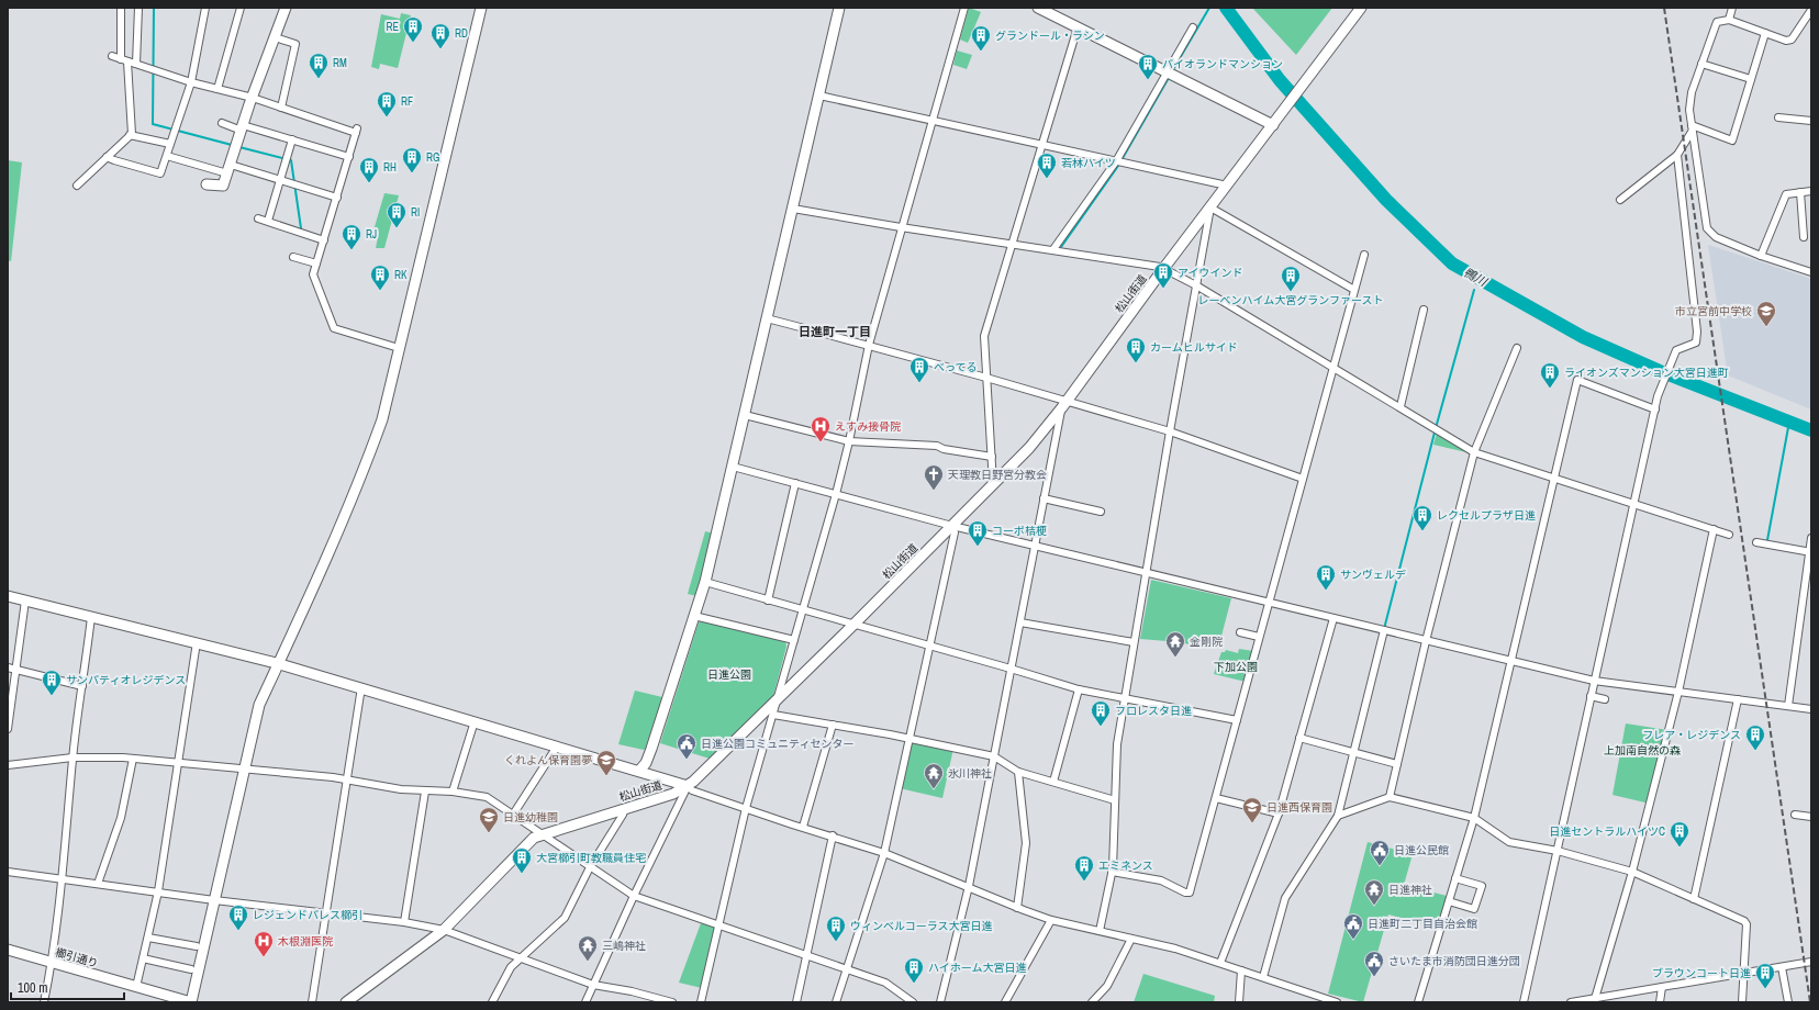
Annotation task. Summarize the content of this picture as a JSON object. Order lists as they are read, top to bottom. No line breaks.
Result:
{"streets":{"street":["松山街道","櫛引通り"]},"districts":["日進町一丁目"],"water":["鴨川"],"parks":["下加公園","日進公園","上加南自然の森"],"places":{"building":["RE","RD","グランドール・ラシン","RM","パイオランドマンション","RF","RG","若林ハイツ","RH","RI","RJ","アイウインド","RK","レーベンハイム大宮グランファースト","カームヒルサイド","べってる","ライオンズマンション大宮日進町","レクセルプラザ日進","コーポ桔梗","サンヴェルデ","サンパティオレジデンス","フロレスタ日進","フレア・レジデンス","日進セントラルハイツC","大宮櫛引町教職員住宅","エミネンス","レジェンドパレス櫛引","ウィンベルコーラス大宮日進","ハイホーム大宮日進","ブラウンコート日進"],"school or university":["市立宮前中学校","くれよん保育園夢","日進西保育園","日進幼稚園"],"hospital":["えすみ接骨院","木根淵医院"],"church":["天理教日野宮分教会"],"temple":["金剛院","氷川神社","日進神社","三嶋神社"],"public building":["日進公園コミュニティセンター","日進公民館","日進町二丁目自治会館","さいたま市消防団日進分団"]},"scale_bar":"100 m"}
